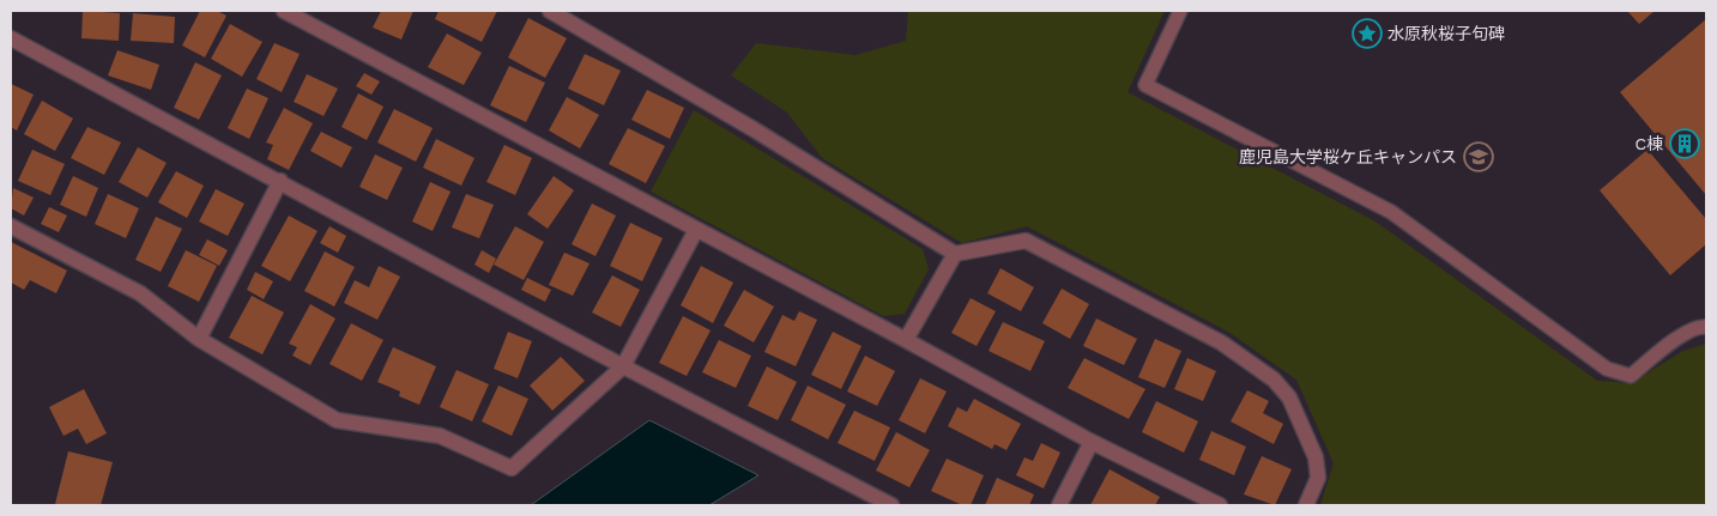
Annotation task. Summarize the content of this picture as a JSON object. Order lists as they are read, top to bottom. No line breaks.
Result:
{"places":{"place":["水原秋桜子句碑"],"building":["C棟"],"school or university":["鹿児島大学桜ケ丘キャンパス"]}}
